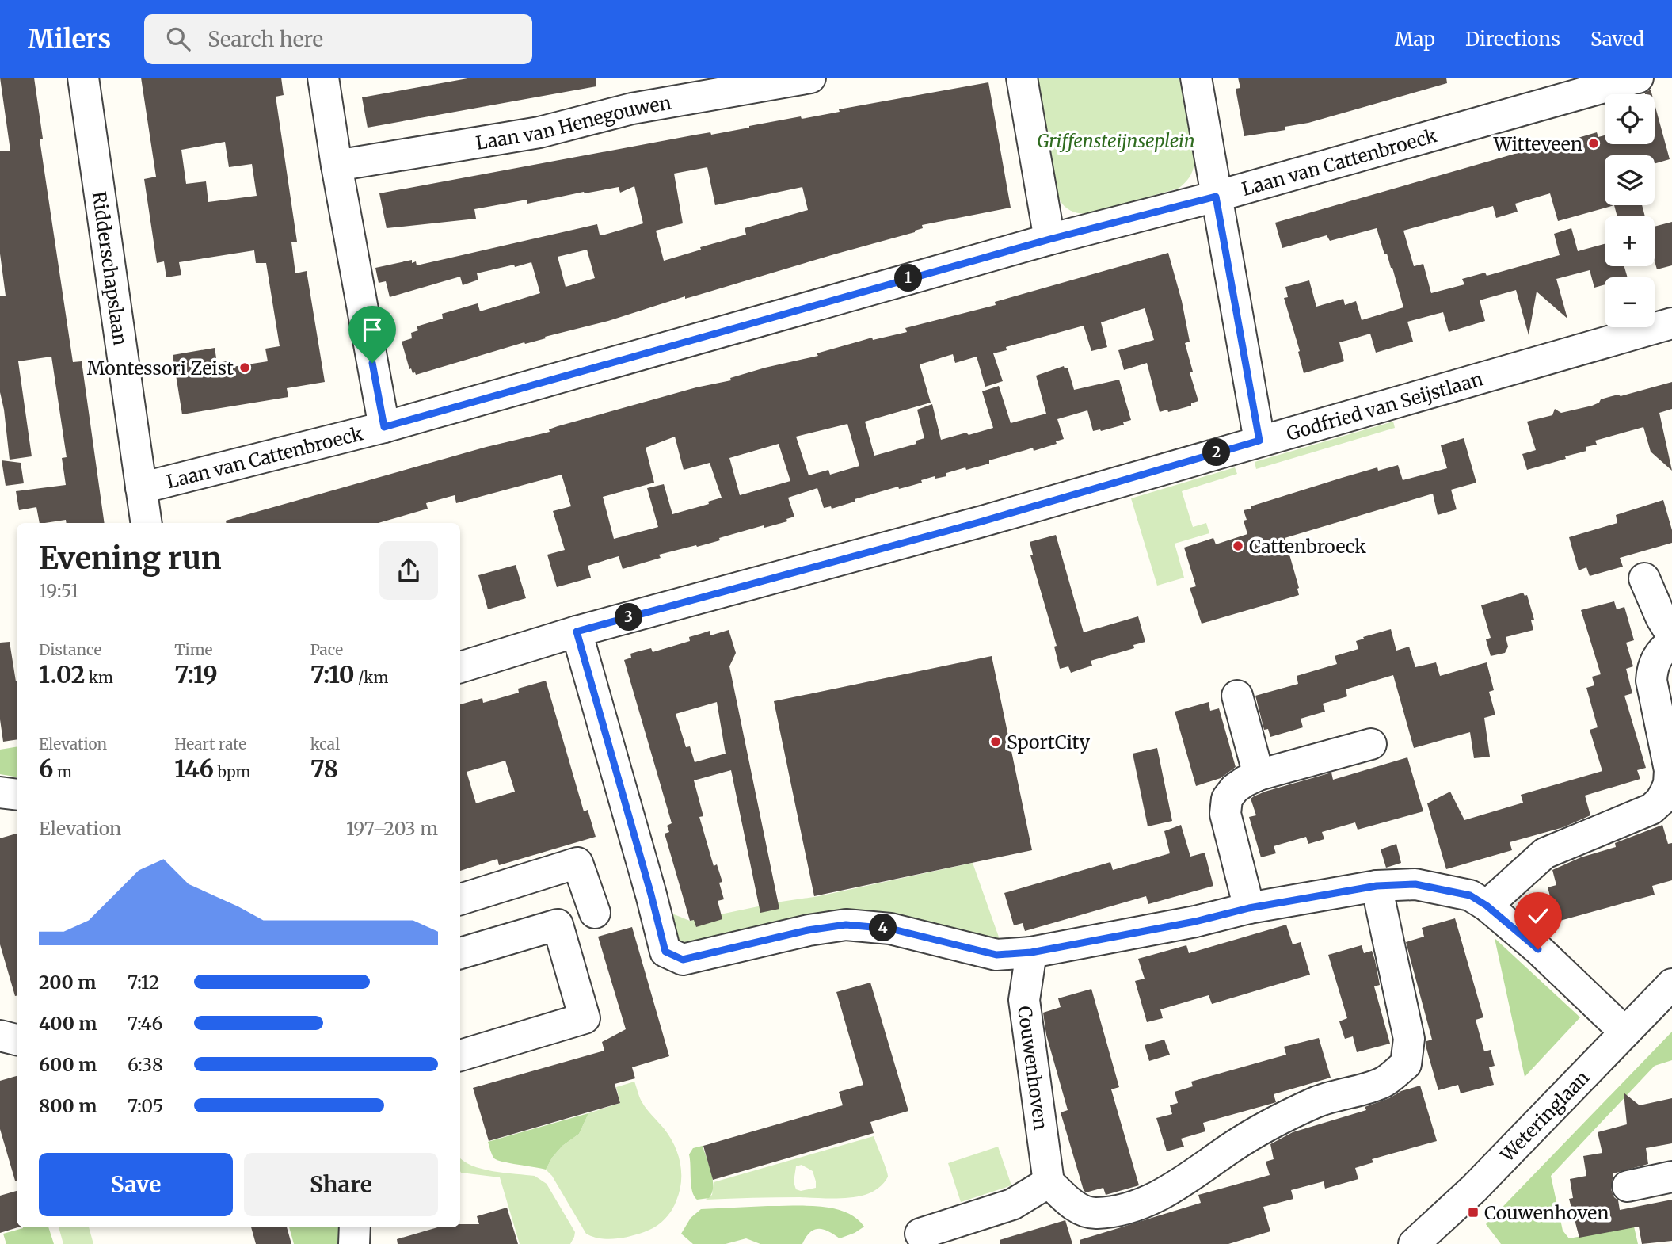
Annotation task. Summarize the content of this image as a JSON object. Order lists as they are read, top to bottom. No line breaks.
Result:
{"streets":{"street":["Laan van Henegouwen","Laan van Cattenbroeck","Ridderschapslaan","Godfried van Seijstlaan","Couwenhoven","Weteringlaan"]},"crossings":[["Laan van Cattenbroeck","Ridderschapslaan"]],"parks":["Griffensteijnseplein"],"places":{"other":["Witteveen","Montessori Zeist","Cattenbroeck","SportCity"],"transit":["Couwenhoven"]},"page":{"header":"Milers","search":"Search here","nav":["Map","Directions","Saved"],"map_buttons":["+","−"],"pins":["1","2","3","4"],"heading":["Evening run","19:51"],"stats":[["Distance","1.02 km"],["Time","7:19"],["Pace","7:10 /km"],["Elevation","6 m"],["Heart rate","146 bpm"],["kcal","78"]],"chart":["Elevation","197–203 m"],"list":[{"name":"200 m","note":"7:12"},{"name":"400 m","note":"7:46"},{"name":"600 m","note":"6:38"},{"name":"800 m","note":"7:05"}],"buttons":["Save","Share"]}}
